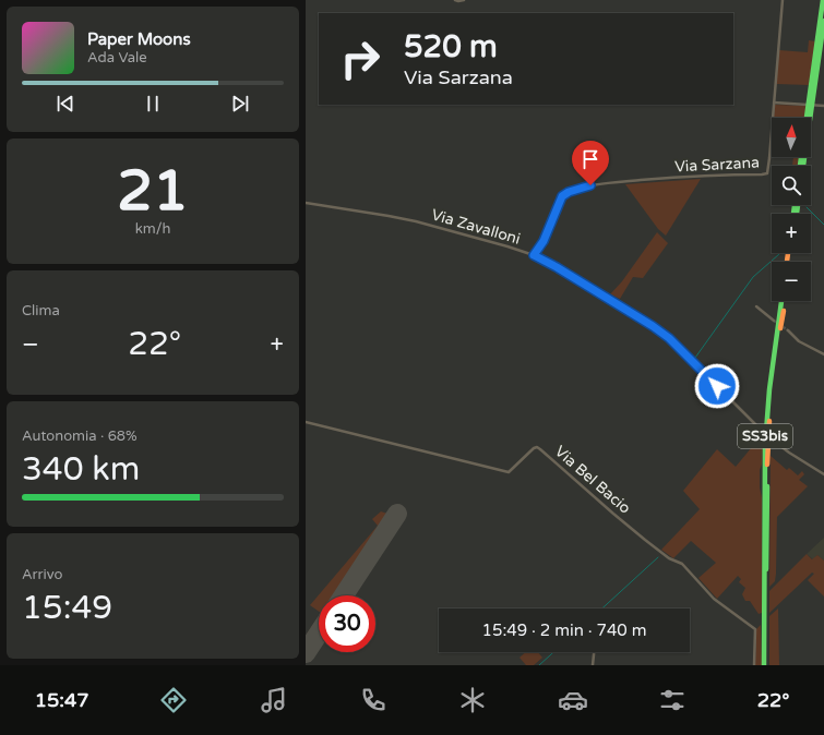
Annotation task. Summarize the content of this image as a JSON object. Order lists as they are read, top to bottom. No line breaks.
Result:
{"streets":{"highway":["SS3bis"],"street":["Via Sarzana","Via Zavalloni","Via Bel Bacio"]},"crossings":[["Via Sarzana","Via Zavalloni"]],"north":"top","page":{"turn":["520 m","Via Sarzana"],"song":["Paper Moons","Ada Vale"],"map_buttons":["+","−"],"tile":[["21","km/h"],"Clima",["Autonomia · 68%","340 km"],["Arrivo","15:49"]],"heat":["−","22°","+"],"limit":"30","trip":"15:49 · 2 min · 740 m","tabs":["15:47","22°"]}}
